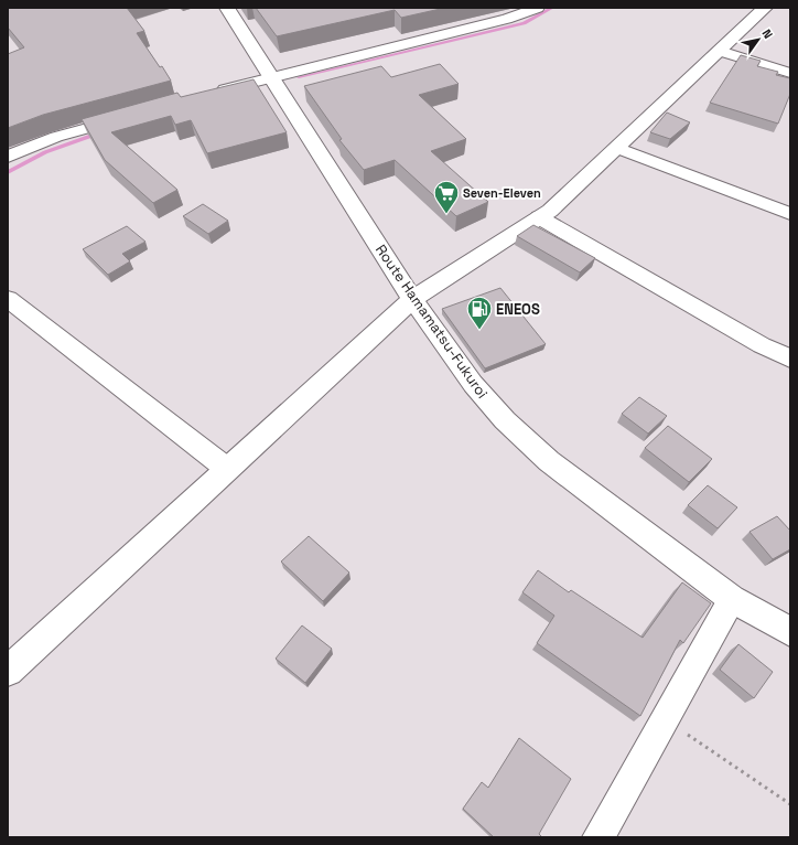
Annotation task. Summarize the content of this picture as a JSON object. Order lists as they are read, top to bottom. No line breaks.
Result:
{"streets":{"street":["Route Hamamatsu-Fukuroi"]},"places":{"supermarket":["Seven-Eleven"],"fuel station":["ENEOS"]},"north":"top right"}
